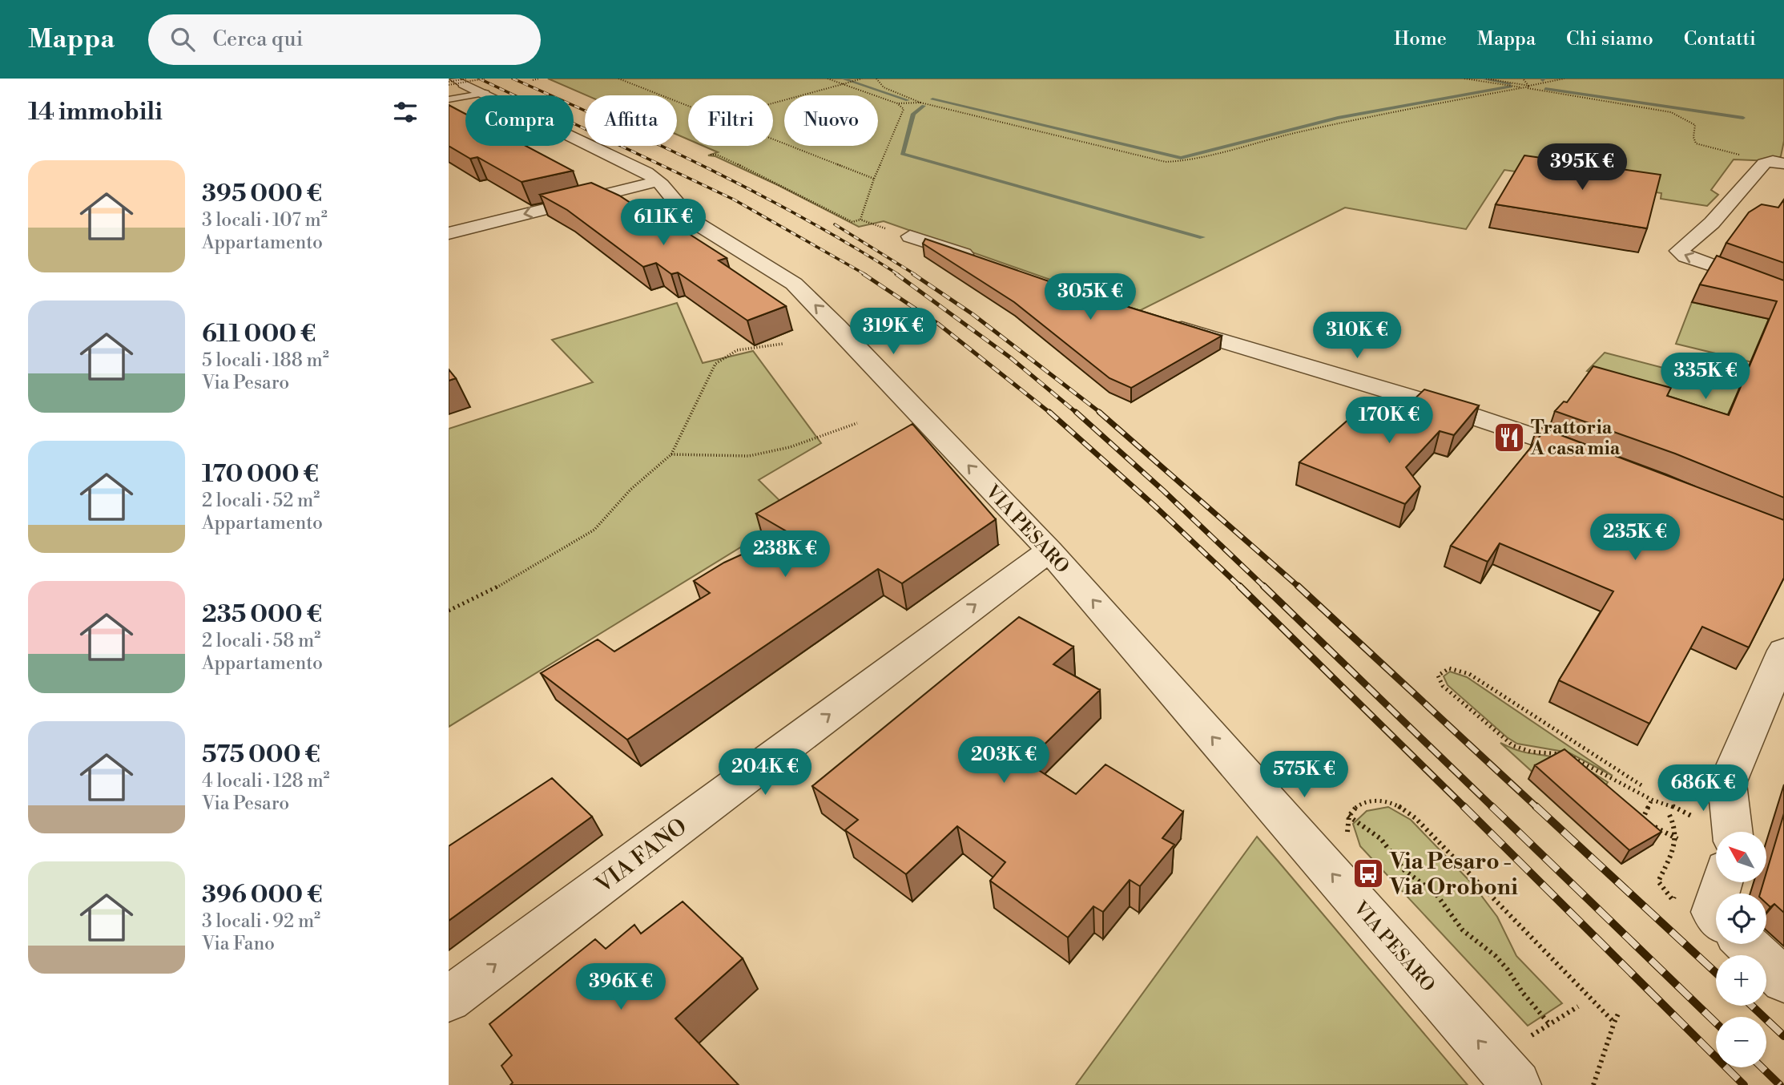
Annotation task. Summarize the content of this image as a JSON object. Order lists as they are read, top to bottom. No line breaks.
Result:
{"streets":{"street":["VIA PESARO","VIA FANO"]},"crossings":[["VIA PESARO","VIA FANO"]],"one_way":["VIA PESARO","VIA FANO"],"places":{"restaurant":["Trattoria A casa mia"],"bus stop":["Via Pesaro - Via Oroboni"]},"north":"top left","page":{"header":"Mappa","search":"Cerca qui","nav":["Home","Mappa","Chi siamo","Contatti"],"heading":"14 immobili","chip":["Compra","Affitta","Filtri","Nuovo"],"price":["395K €","611K €","305K €","319K €","310K €","335K €","170K €","235K €","238K €","203K €","204K €","575K €","686K €","396K €"],"list":[{"name":"395 000 €","note":"3 locali · 107 m² · Appartamento"},{"name":"611 000 €","note":"5 locali · 188 m² · Via Pesaro"},{"name":"170 000 €","note":"2 locali · 52 m² · Appartamento"},{"name":"235 000 €","note":"2 locali · 58 m² · Appartamento"},{"name":"575 000 €","note":"4 locali · 128 m² · Via Pesaro"},{"name":"396 000 €","note":"3 locali · 92 m² · Via Fano"}],"map_buttons":["+","−"]}}
